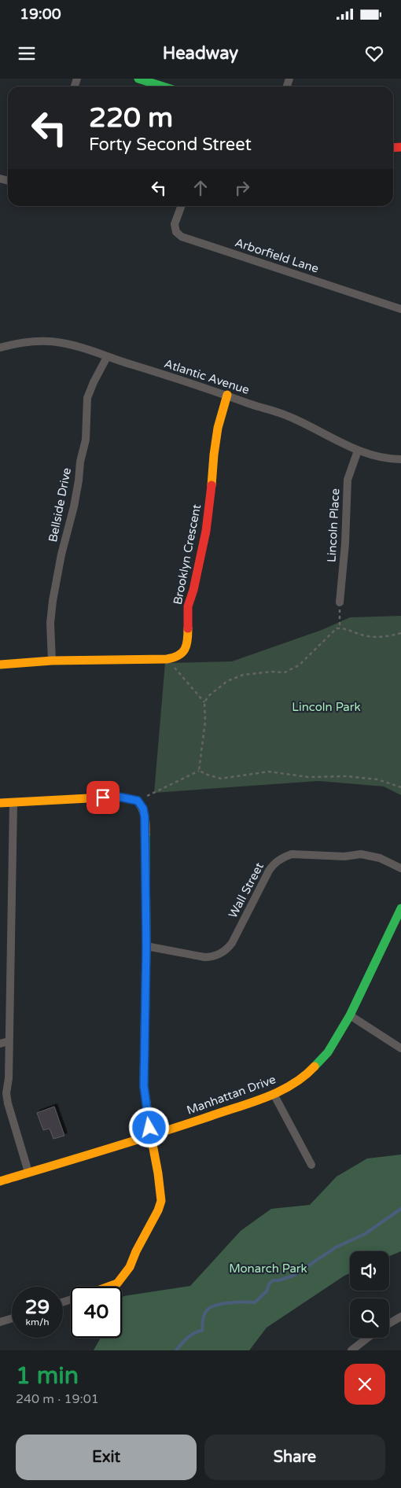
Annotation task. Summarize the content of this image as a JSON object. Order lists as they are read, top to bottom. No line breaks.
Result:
{"streets":{"street":["Arborfield Lane","Atlantic Avenue","Bellside Drive","Lincoln Place","Brooklyn Crescent","Wall Street","Manhattan Drive"]},"crossings":[["Atlantic Avenue","Bellside Drive"],["Atlantic Avenue","Lincoln Place"],["Atlantic Avenue","Brooklyn Crescent"],["Bellside Drive","Brooklyn Crescent"]],"parks":["Lincoln Park","Monarch Park"],"page":{"status":"19:00","header":"Headway","turn":["220 m","Forty Second Street"],"speed":"29 km/h","limit":"40","heading":["1 min","240 m · 19:01"],"buttons":["Exit","Share"]}}
